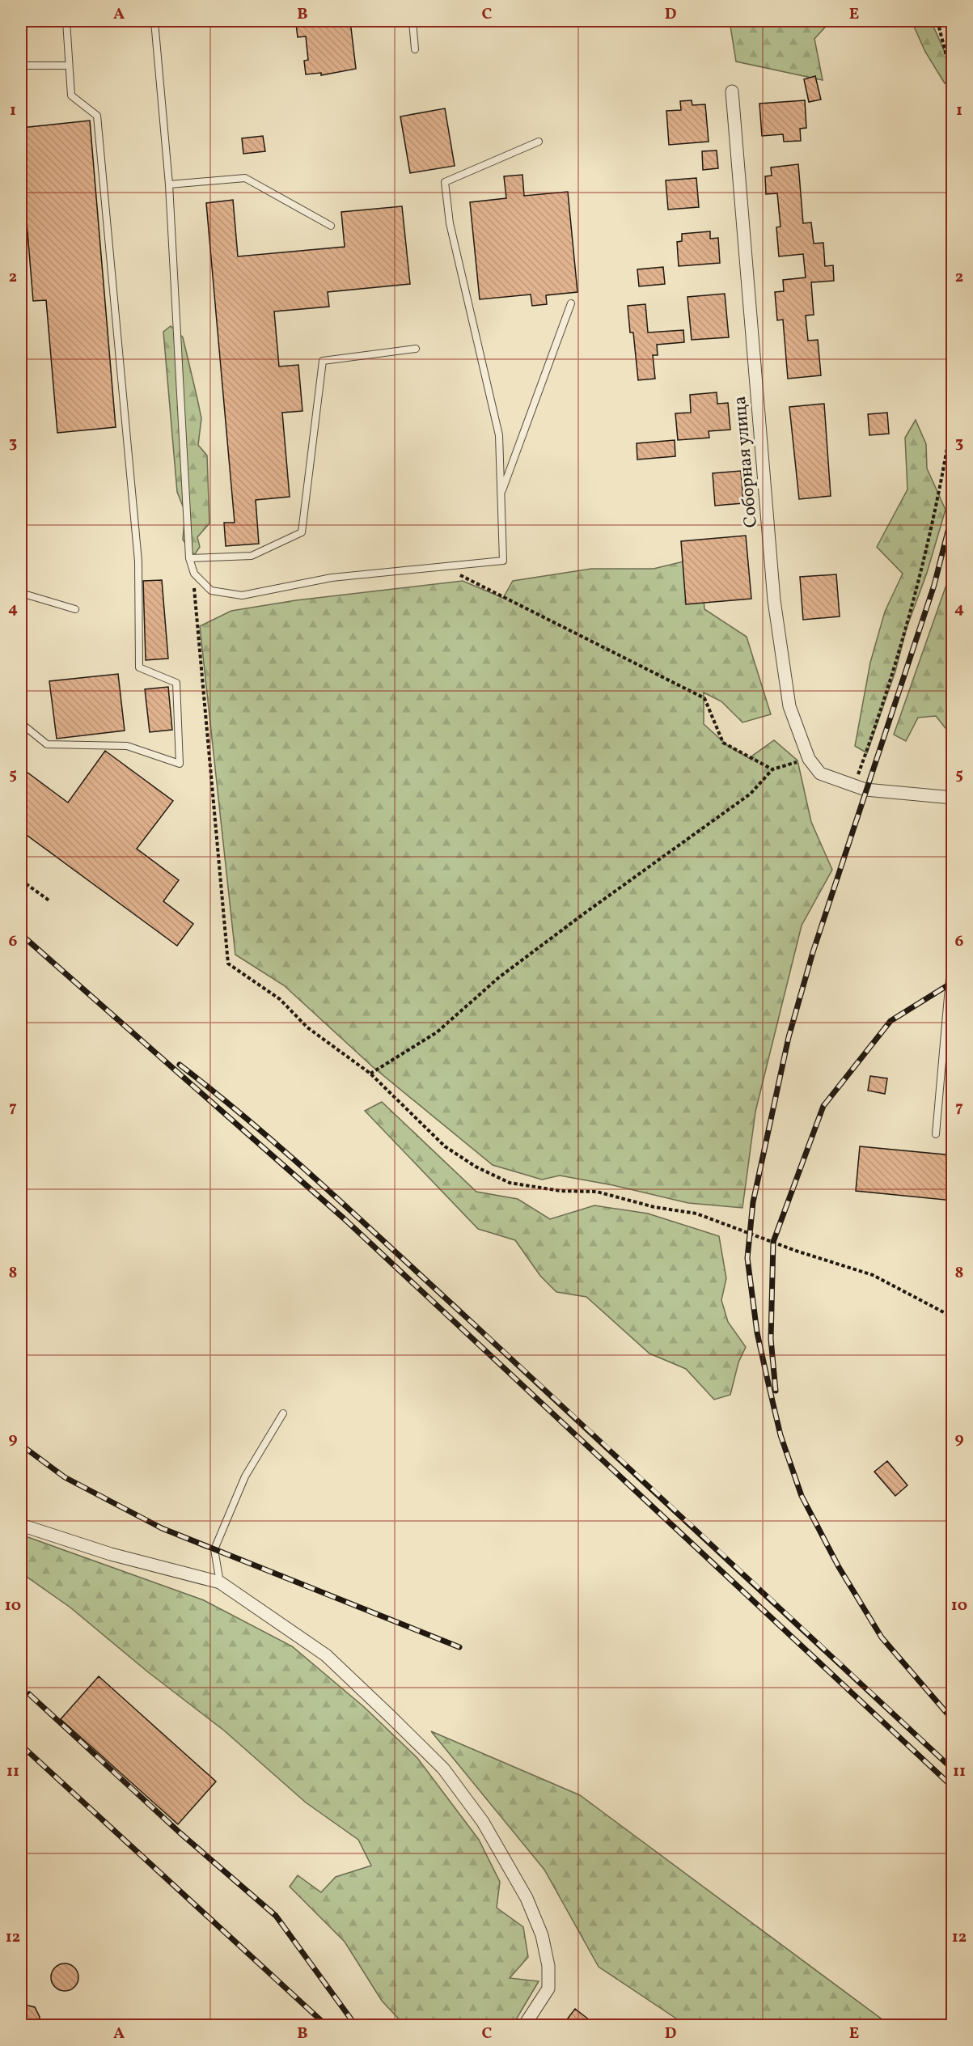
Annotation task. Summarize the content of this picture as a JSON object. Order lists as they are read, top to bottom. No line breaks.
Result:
{"streets":{"street":["Соборная улица"]},"grid":{"columns":["A","B","C","D","E"],"rows":["1","2","3","4","5","6","7","8","9","10","11","12"]}}
